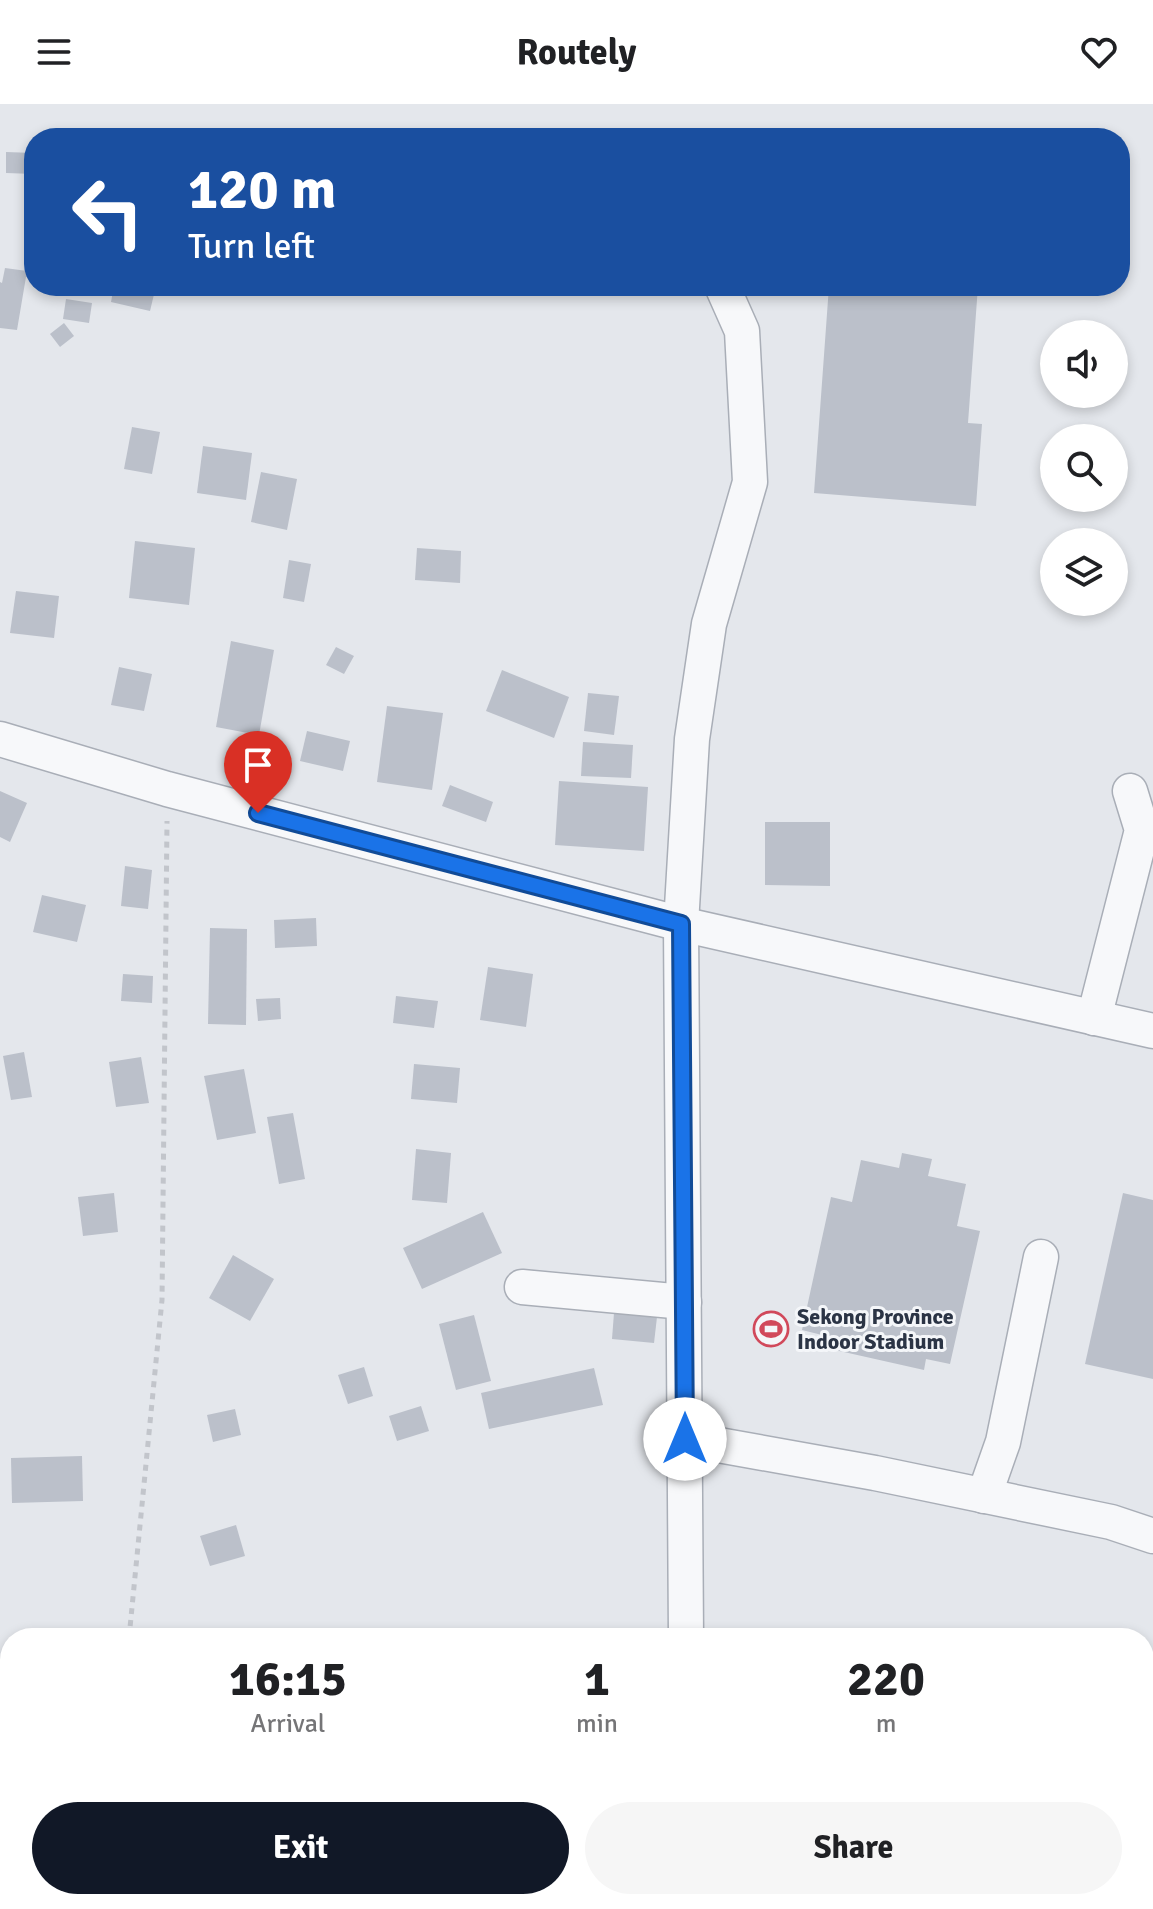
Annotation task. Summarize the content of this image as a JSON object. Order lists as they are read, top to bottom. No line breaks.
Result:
{"places":{"sports":["Sekong Province Indoor Stadium"]},"page":{"header":"Routely","turn":["120 m","Turn left"],"eta":["16:15","Arrival","1","min","220","m"],"buttons":["Exit","Share"]}}
